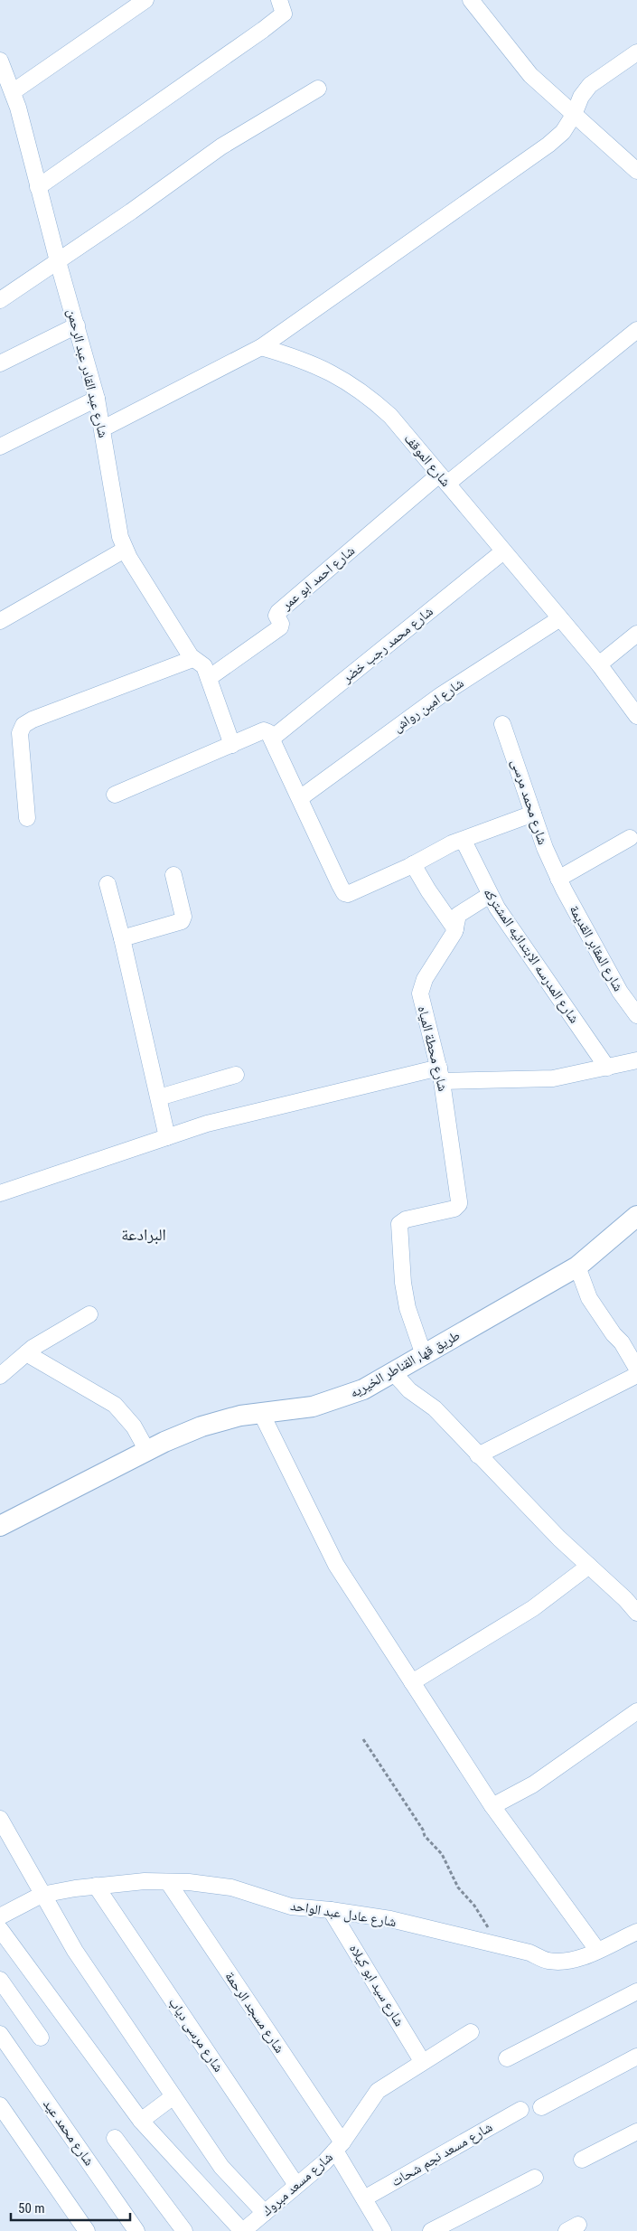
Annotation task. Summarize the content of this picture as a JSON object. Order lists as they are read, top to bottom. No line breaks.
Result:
{"streets":{"street":["شارع عبد القادر عبد الرحمن","شارع الموقف","شارع احمد ابو عمر","شارع محمد رجب خضر","شارع امين رواش","شارع محمد مرسى","شارع المقابر القديمة","شارع المدرسه الابتدائيه المشتركه","شارع محطة المياه","طريق قها, القناطر الخيريه","شارع عادل عبد الواحد","شارع سيد ابو كيلاه","شارع مسجد الرحمة","شارع مرسى دياب","شارع محمد عيد","شارع مسعد نجم شحات","شارع مسعد مبروك"]},"crossings":[["شارع عبد القادر عبد الرحمن","شارع احمد ابو عمر"],["شارع الموقف","شارع احمد ابو عمر"],["شارع الموقف","شارع محمد رجب خضر"],["شارع الموقف","شارع امين رواش"],["شارع محمد مرسى","شارع المقابر القديمة"],["شارع المدرسه الابتدائيه المشتركه","شارع محطة المياه"],["شارع محطة المياه","طريق قها, القناطر الخيريه"],["شارع عادل عبد الواحد","شارع سيد ابو كيلاه"],["شارع عادل عبد الواحد","شارع مسجد الرحمة"],["شارع عادل عبد الواحد","شارع مرسى دياب"],["شارع سيد ابو كيلاه","شارع مسعد مبروك"],["شارع مسجد الرحمة","شارع مسعد نجم شحات"],["شارع مسجد الرحمة","شارع مسعد مبروك"],["شارع مرسى دياب","شارع مسعد مبروك"]],"districts":["البرادعة"],"scale_bar":"50 m"}
